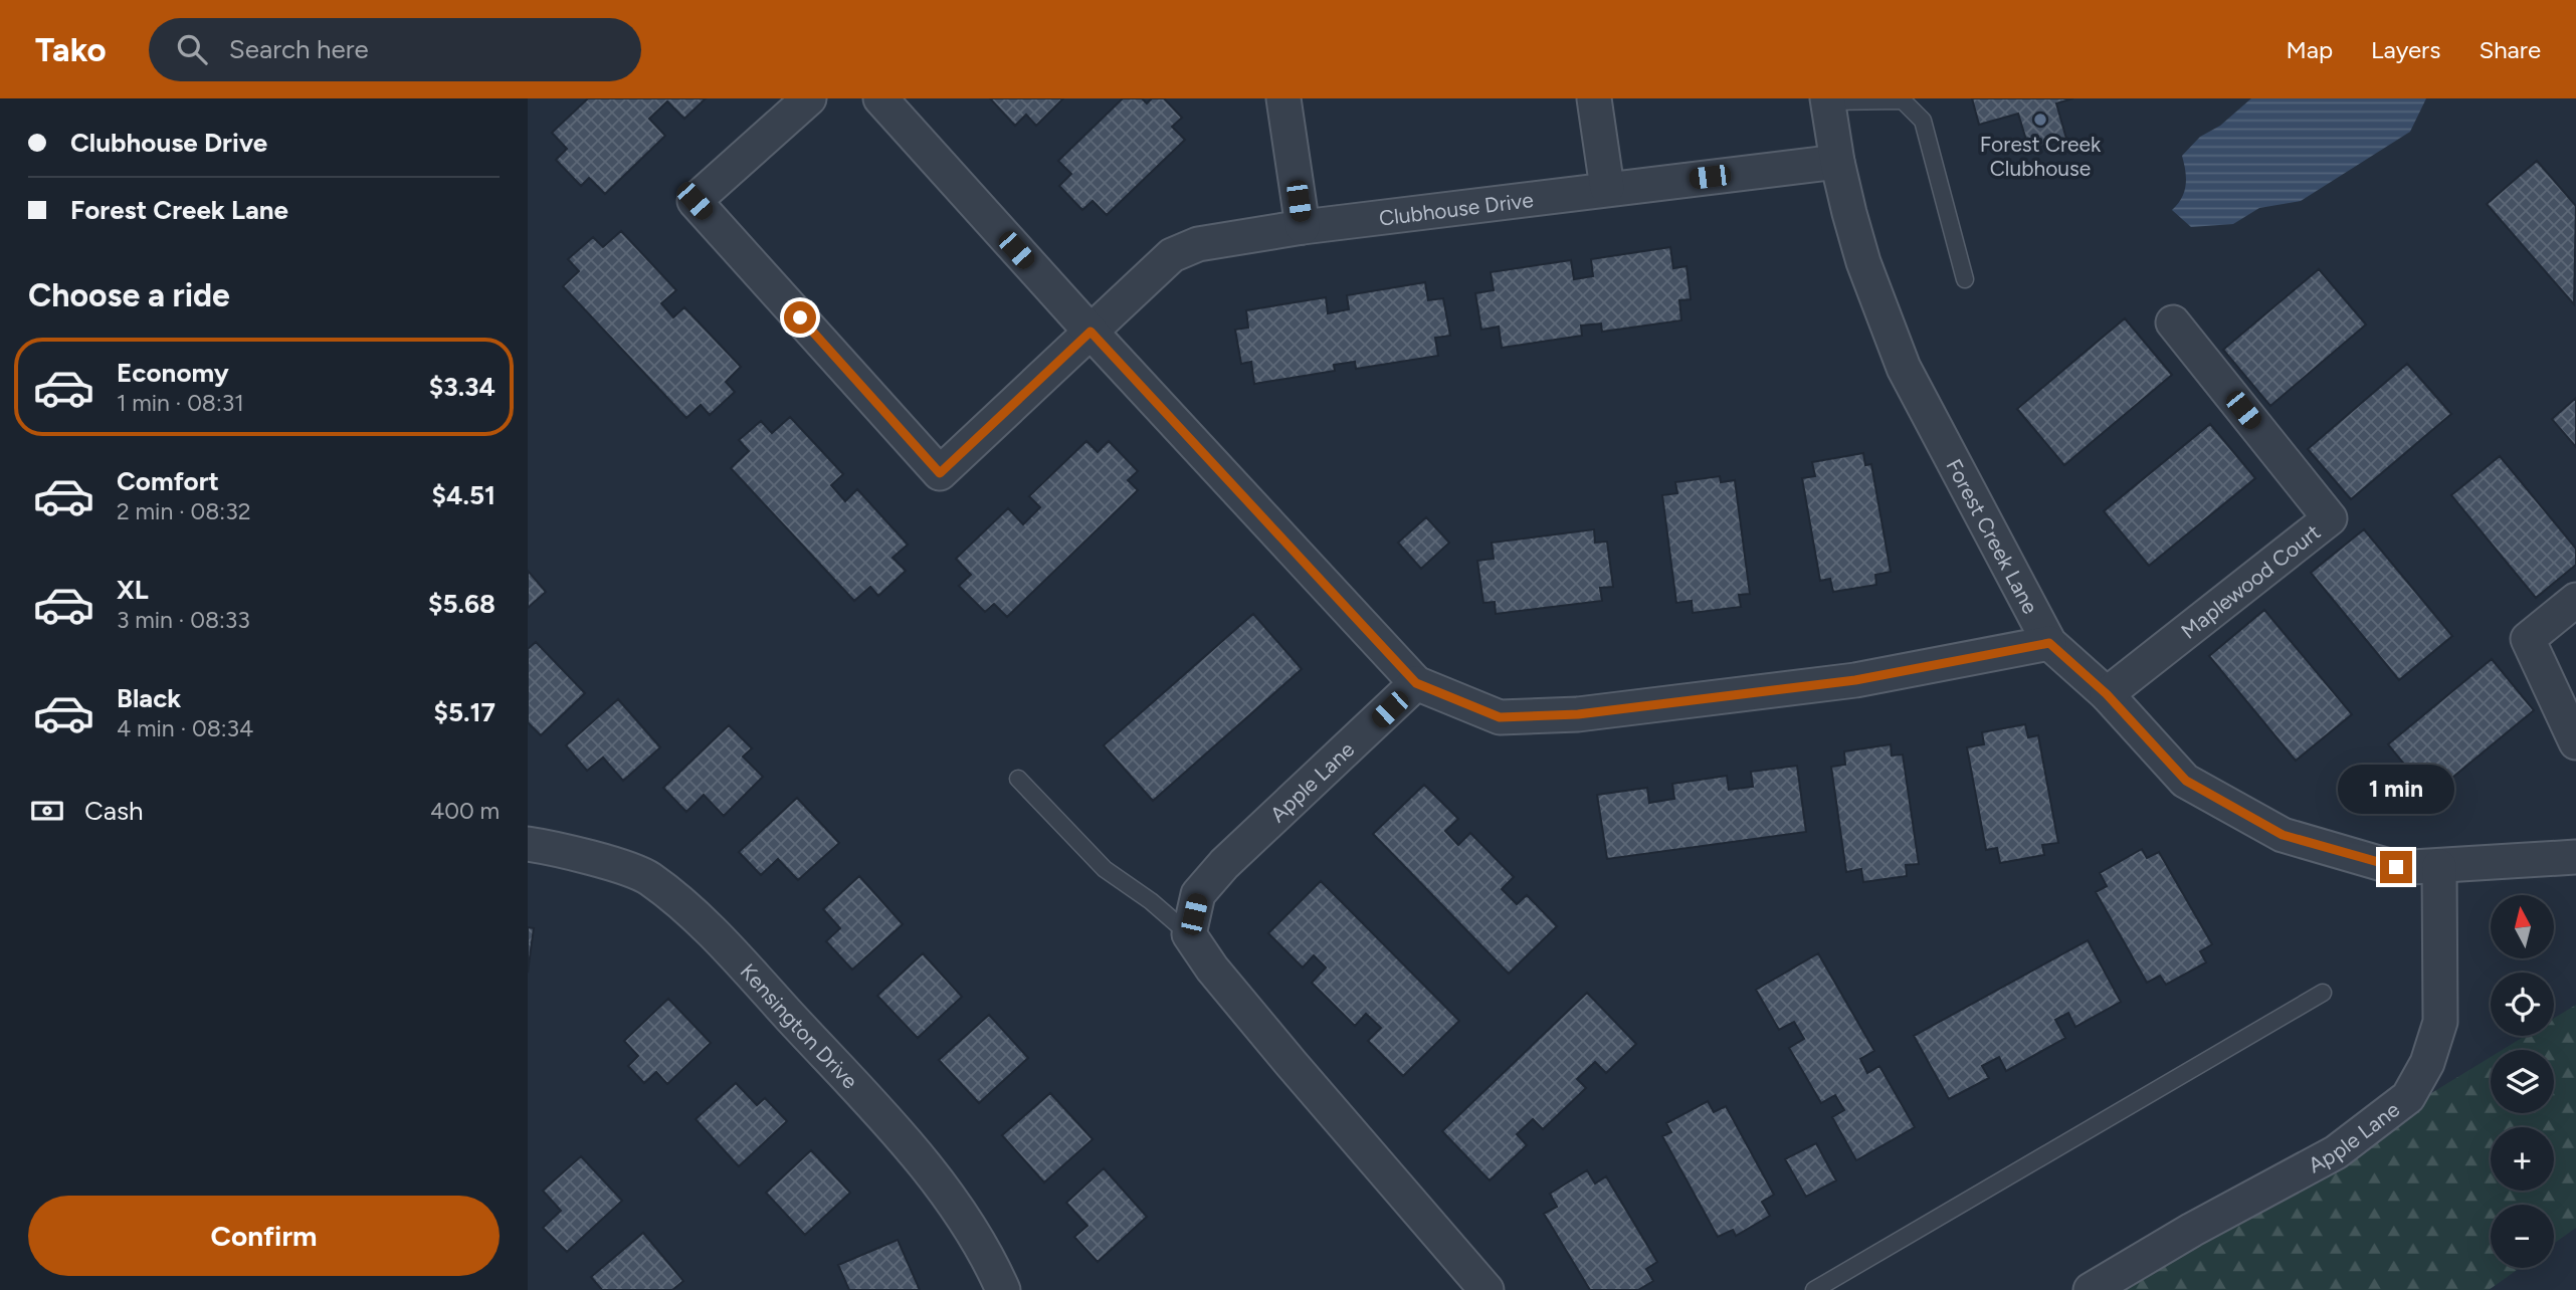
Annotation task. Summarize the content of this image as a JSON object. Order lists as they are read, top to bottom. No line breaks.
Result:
{"streets":{"street":["Clubhouse Drive","Forest Creek Lane","Maplewood Court","Apple Lane","Kensington Drive"]},"crossings":[["Clubhouse Drive","Forest Creek Lane"],["Forest Creek Lane","Maplewood Court"],["Forest Creek Lane","Apple Lane"]],"places":["Forest Creek Clubhouse"],"north":"top","page":{"header":"Tako","search":"Search here","nav":["Map","Layers","Share"],"banner":["Clubhouse Drive","Forest Creek Lane"],"heading":"Choose a ride","list":[{"name":"Economy","note":"1 min · 08:31","value":"$3.34"},{"name":"Comfort","note":"2 min · 08:32","value":"$4.51"},{"name":"XL","note":"3 min · 08:33","value":"$5.68"},{"name":"Black","note":"4 min · 08:34","value":"$5.17"}],"bubble":"1 min","pay":["Cash","400 m"],"map_buttons":["+","−"],"buttons":"Confirm"}}
